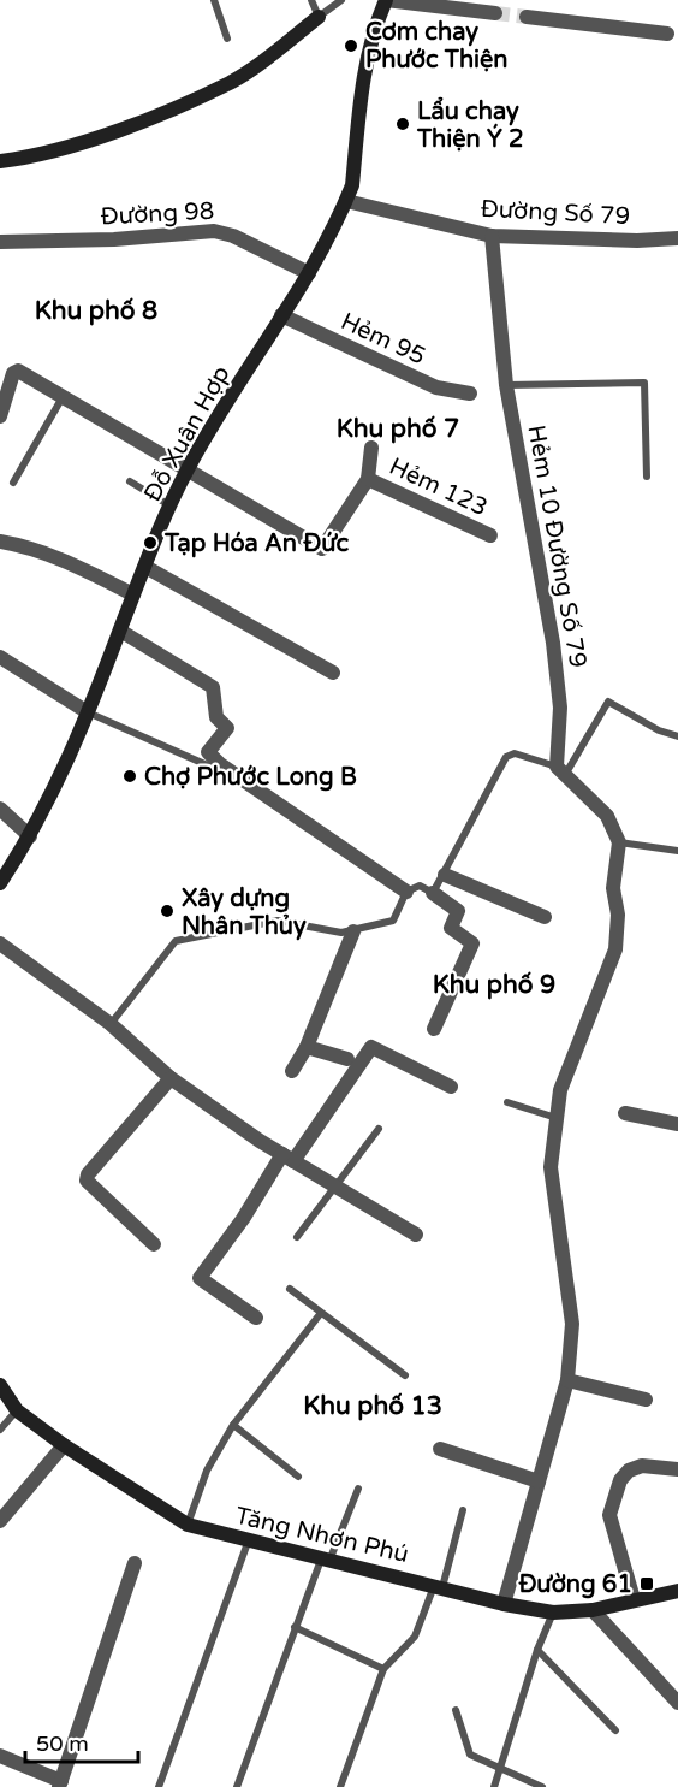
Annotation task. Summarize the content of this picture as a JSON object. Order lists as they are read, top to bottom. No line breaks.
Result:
{"streets":{"street":["Đường Số 79","Đường 98","Hẻm 95","Đỗ Xuân Hợp","Hẻm 123","Hẻm 10 Đường Số 79","Tăng Nhơn Phú"]},"crossings":[["Đường Số 79","Đỗ Xuân Hợp"],["Đường Số 79","Hẻm 10 Đường Số 79"],["Đường 98","Đỗ Xuân Hợp"],["Hẻm 95","Đỗ Xuân Hợp"],["Đỗ Xuân Hợp","Hẻm 123"]],"districts":["Khu phố 8","Khu phố 7","Khu phố 9","Khu phố 13"],"places":{"other":["Cơm chay Phước Thiện","Lẩu chay Thiện Ý 2","Tạp Hóa An Đức","Chợ Phước Long B","Xây dựng Nhân Thủy"],"transit":["Đường 61"]},"scale_bar":"50 m"}
